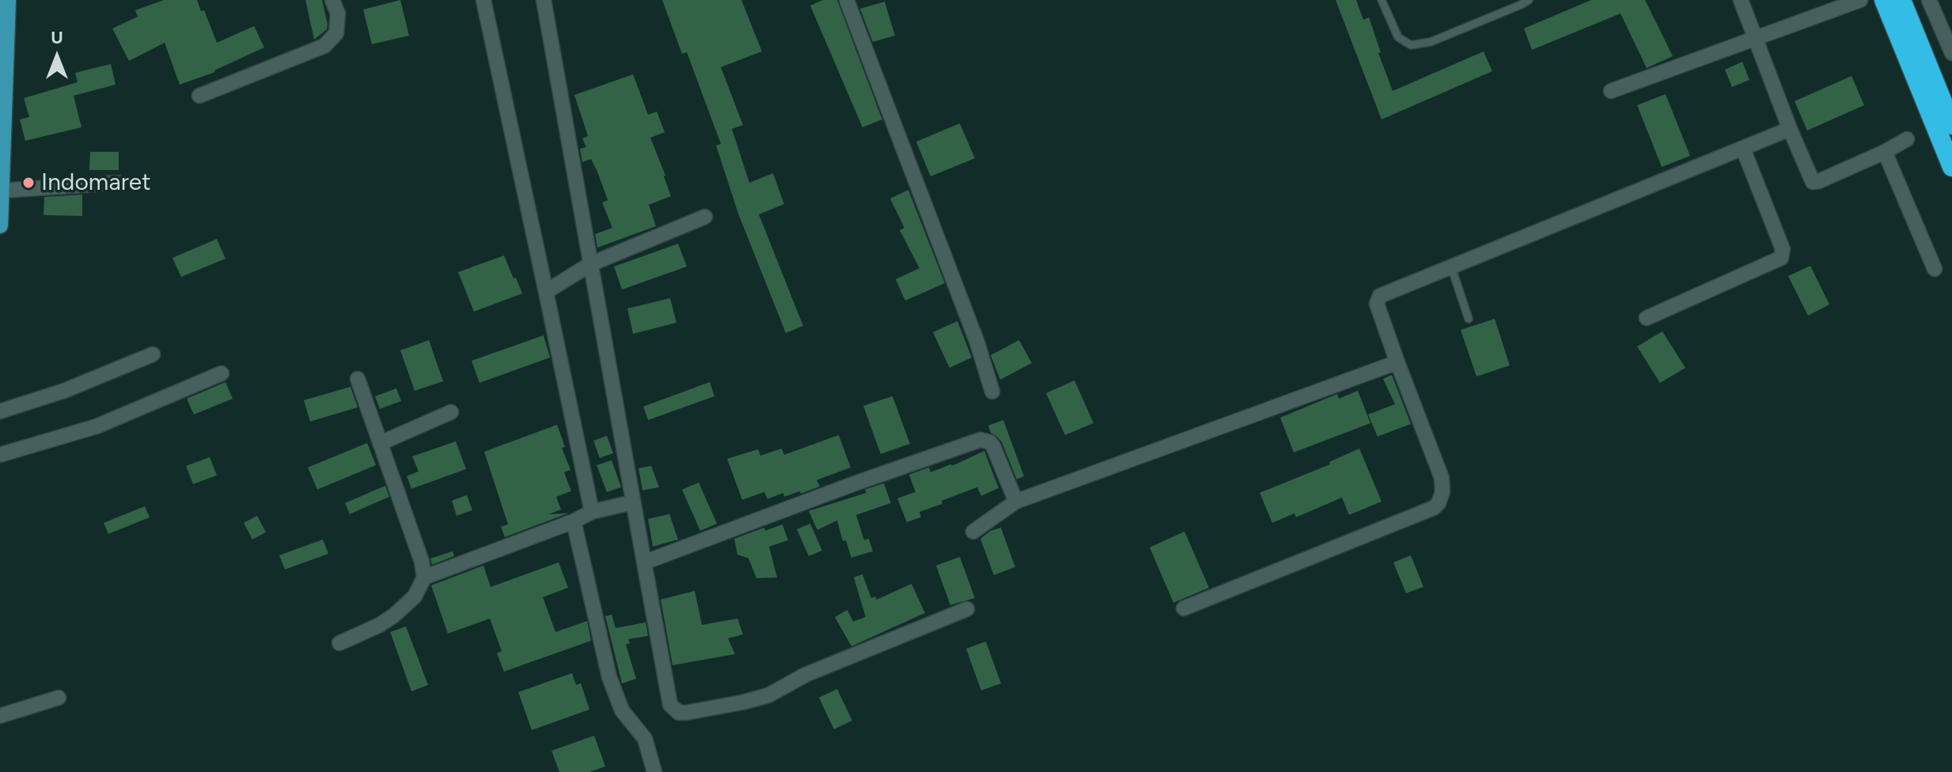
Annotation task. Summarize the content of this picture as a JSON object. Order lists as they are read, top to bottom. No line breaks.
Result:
{"places":["Indomaret"],"north":"top"}
